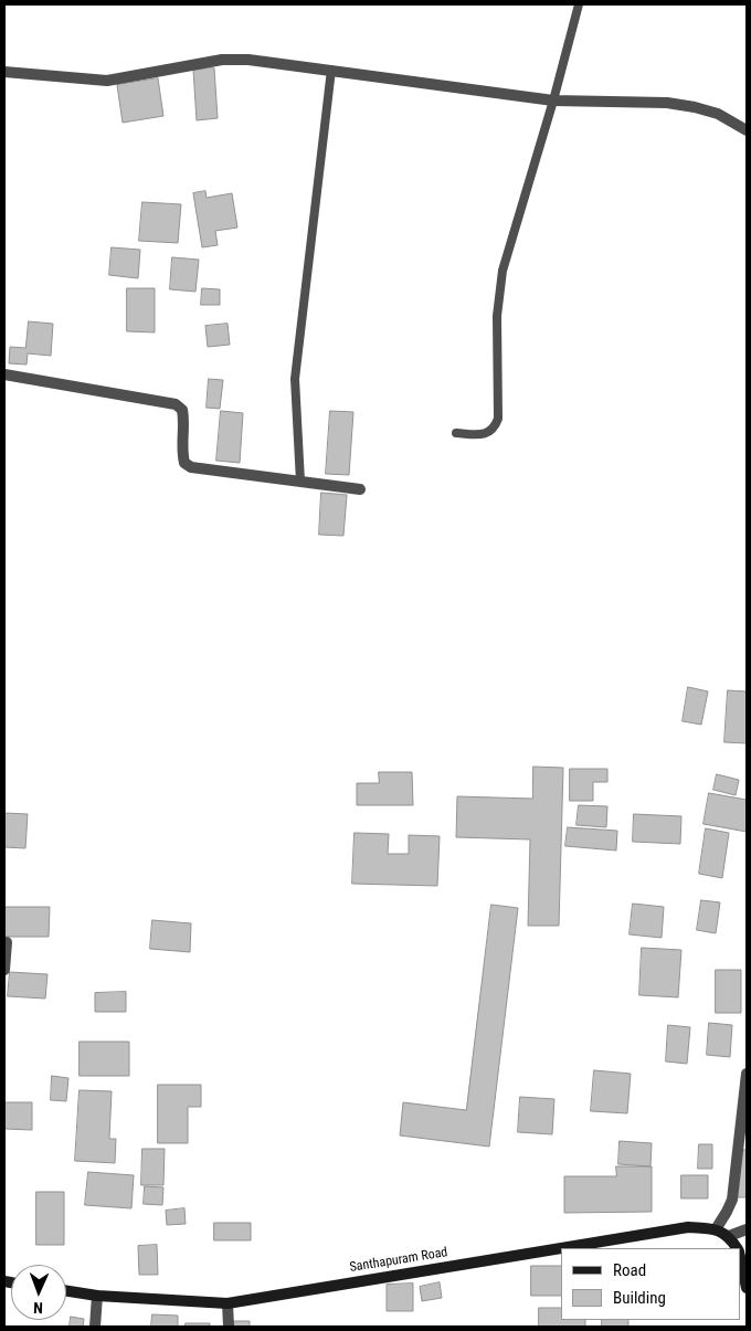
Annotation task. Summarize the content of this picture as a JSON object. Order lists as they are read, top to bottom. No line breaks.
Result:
{"streets":{"main road":["Santhapuram Road"]},"legend":["Road","Building"],"north":"bottom"}
